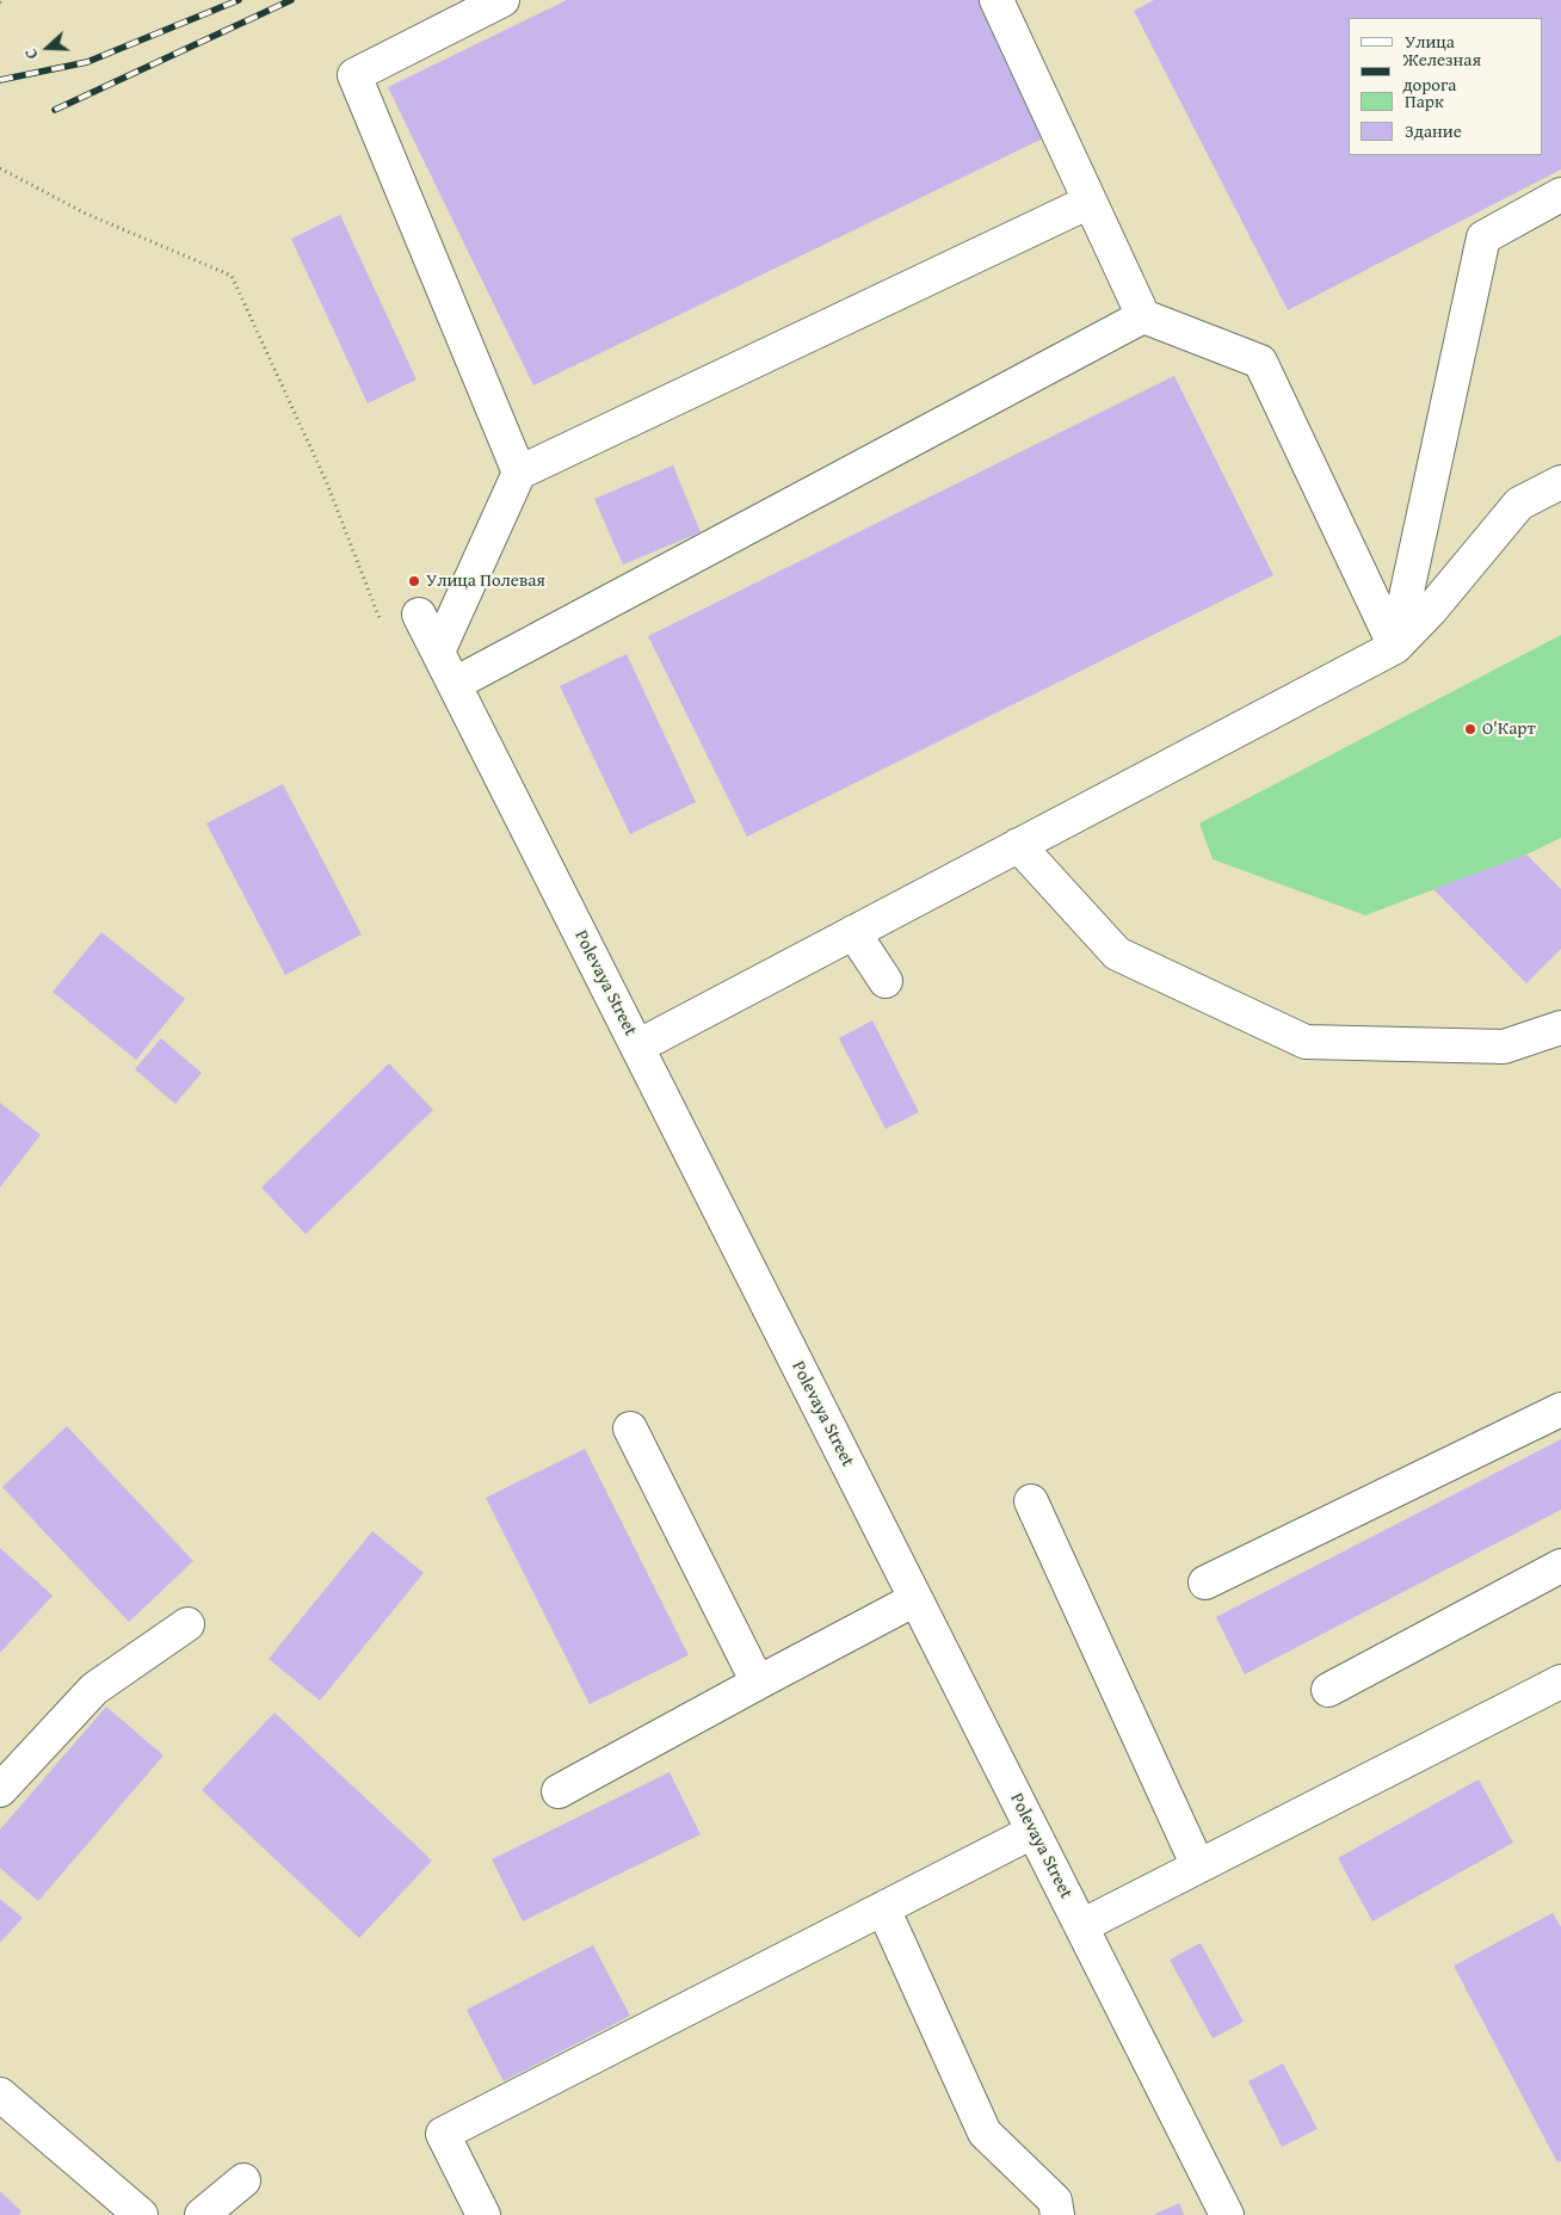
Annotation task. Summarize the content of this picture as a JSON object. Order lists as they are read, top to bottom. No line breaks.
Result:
{"streets":{"street":["Polevaya Street"]},"places":["Улица Полевая","О'Карт"],"legend":["Улица","Железная дорога","Парк","Здание"],"north":"left"}
